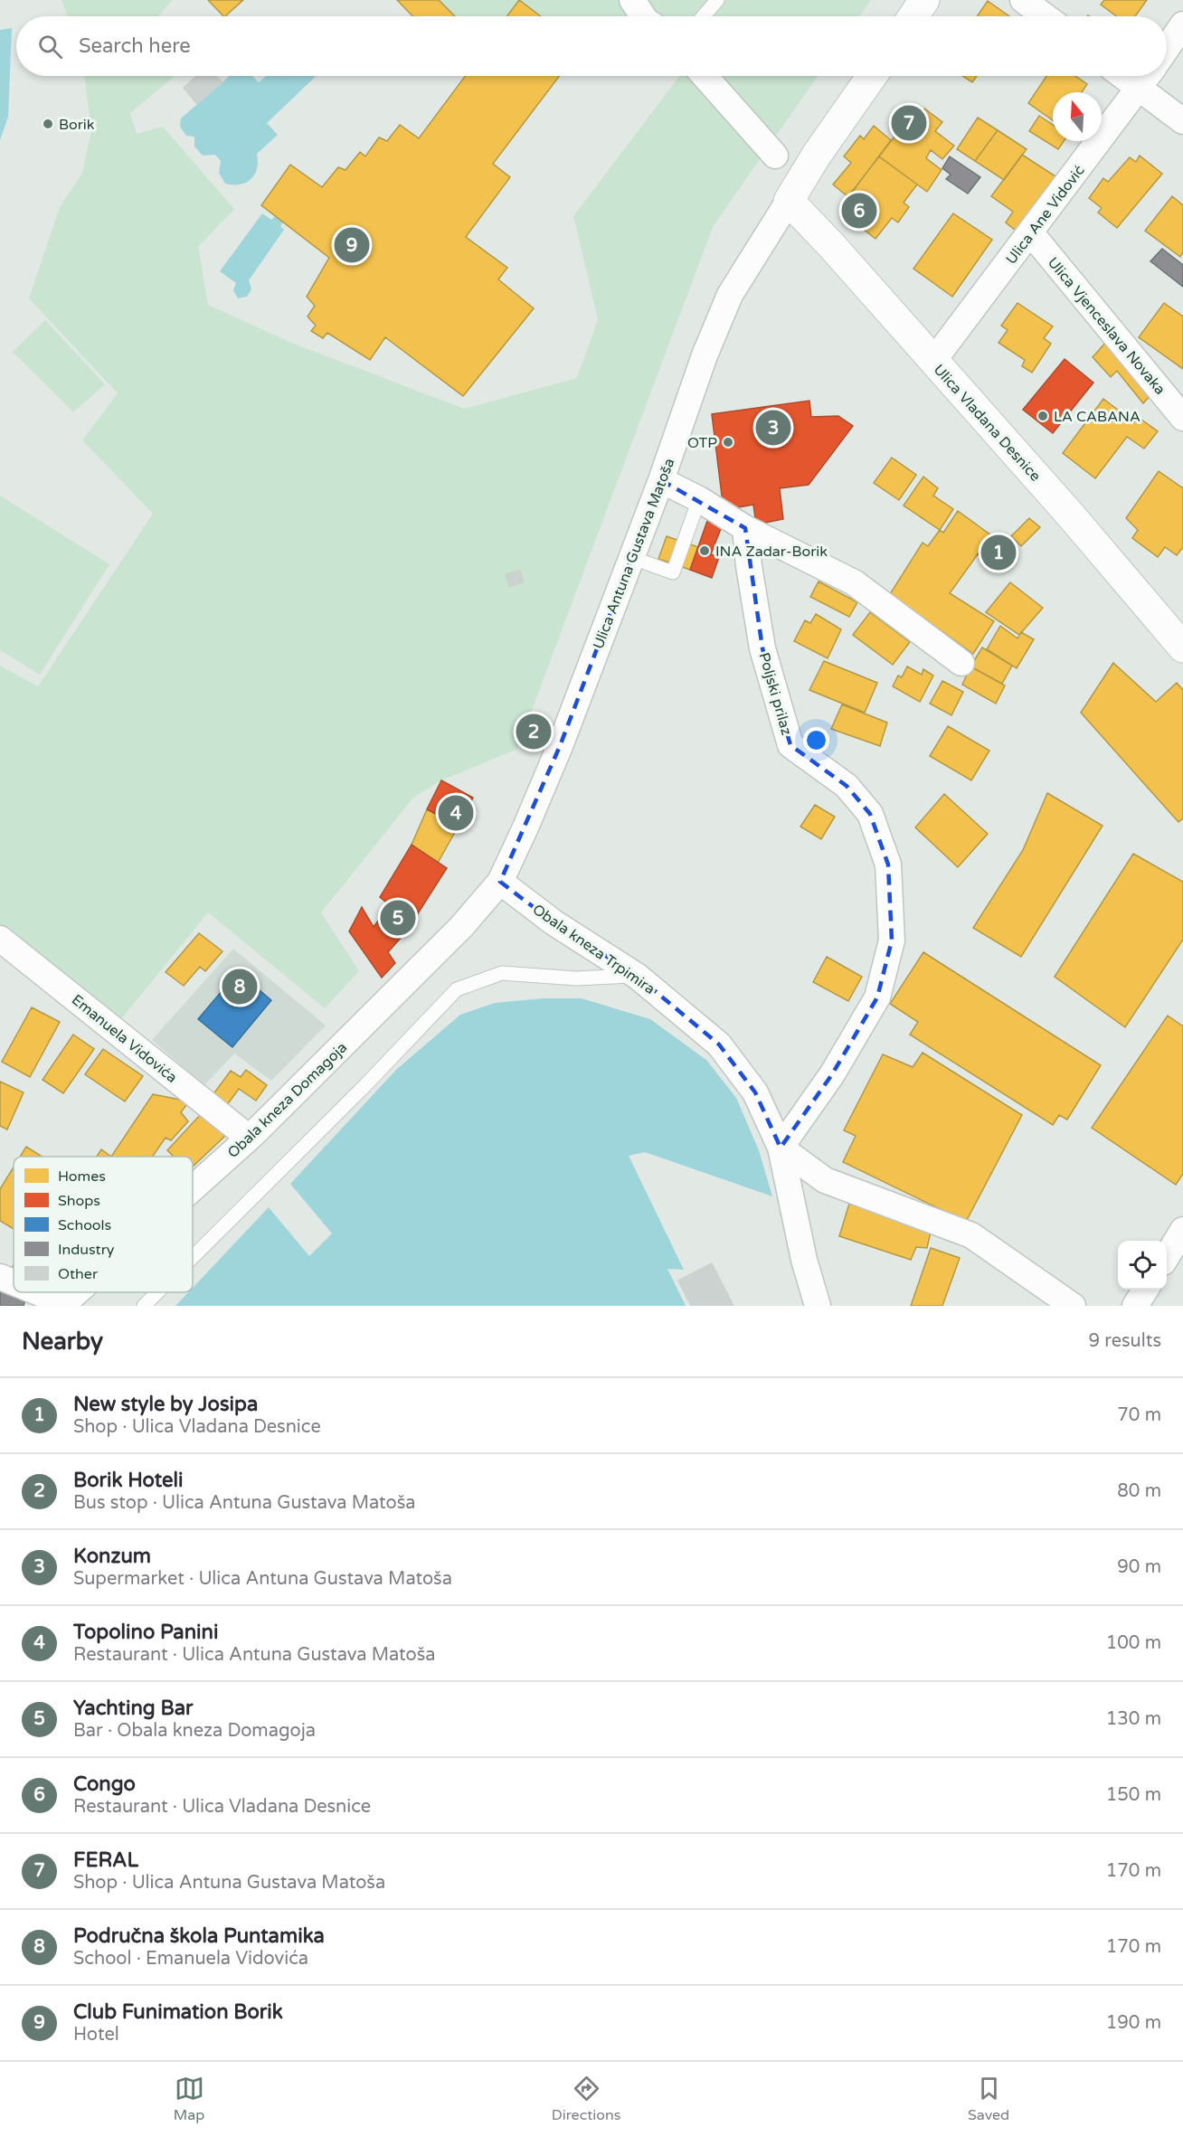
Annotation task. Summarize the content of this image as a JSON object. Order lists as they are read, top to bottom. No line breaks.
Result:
{"streets":{"street":["Ulica Ane Vidović","Ulica Vjenceslava Novaka","Ulica Vladana Desnice","Ulica Antuna Gustava Matoša","Poljski prilaz","Obala kneza Trpimira","Emanuela Vidovića","Obala kneza Domagoja"]},"crossings":[["Ulica Ane Vidović","Ulica Vjenceslava Novaka"],["Ulica Ane Vidović","Ulica Vladana Desnice"],["Ulica Vladana Desnice","Ulica Antuna Gustava Matoša"],["Ulica Antuna Gustava Matoša","Obala kneza Trpimira"],["Ulica Antuna Gustava Matoša","Obala kneza Domagoja"],["Poljski prilaz","Obala kneza Trpimira"],["Obala kneza Trpimira","Obala kneza Domagoja"],["Emanuela Vidovića","Obala kneza Domagoja"]],"places":["Borik","LA CABANA","OTP","INA Zadar-Borik"],"legend":["Homes","Shops","Schools","Industry","Other"],"north":"top","page":{"search":"Search here","pins":["7","6","9","3","1","2","4","5","8"],"heading":["Nearby","9 results"],"list":[{"mark":"1","name":"New style by Josipa","note":"Shop · Ulica Vladana Desnice","value":"70 m"},{"mark":"2","name":"Borik Hoteli","note":"Bus stop · Ulica Antuna Gustava Matoša","value":"80 m"},{"mark":"3","name":"Konzum","note":"Supermarket · Ulica Antuna Gustava Matoša","value":"90 m"},{"mark":"4","name":"Topolino Panini","note":"Restaurant · Ulica Antuna Gustava Matoša","value":"100 m"},{"mark":"5","name":"Yachting Bar","note":"Bar · Obala kneza Domagoja","value":"130 m"},{"mark":"6","name":"Congo","note":"Restaurant · Ulica Vladana Desnice","value":"150 m"},{"mark":"7","name":"FERAL","note":"Shop · Ulica Antuna Gustava Matoša","value":"170 m"},{"mark":"8","name":"Područna škola Puntamika","note":"School · Emanuela Vidovića","value":"170 m"},{"mark":"9","name":"Club Funimation Borik","note":"Hotel","value":"190 m"}],"nav":["Map","Directions","Saved"]}}
